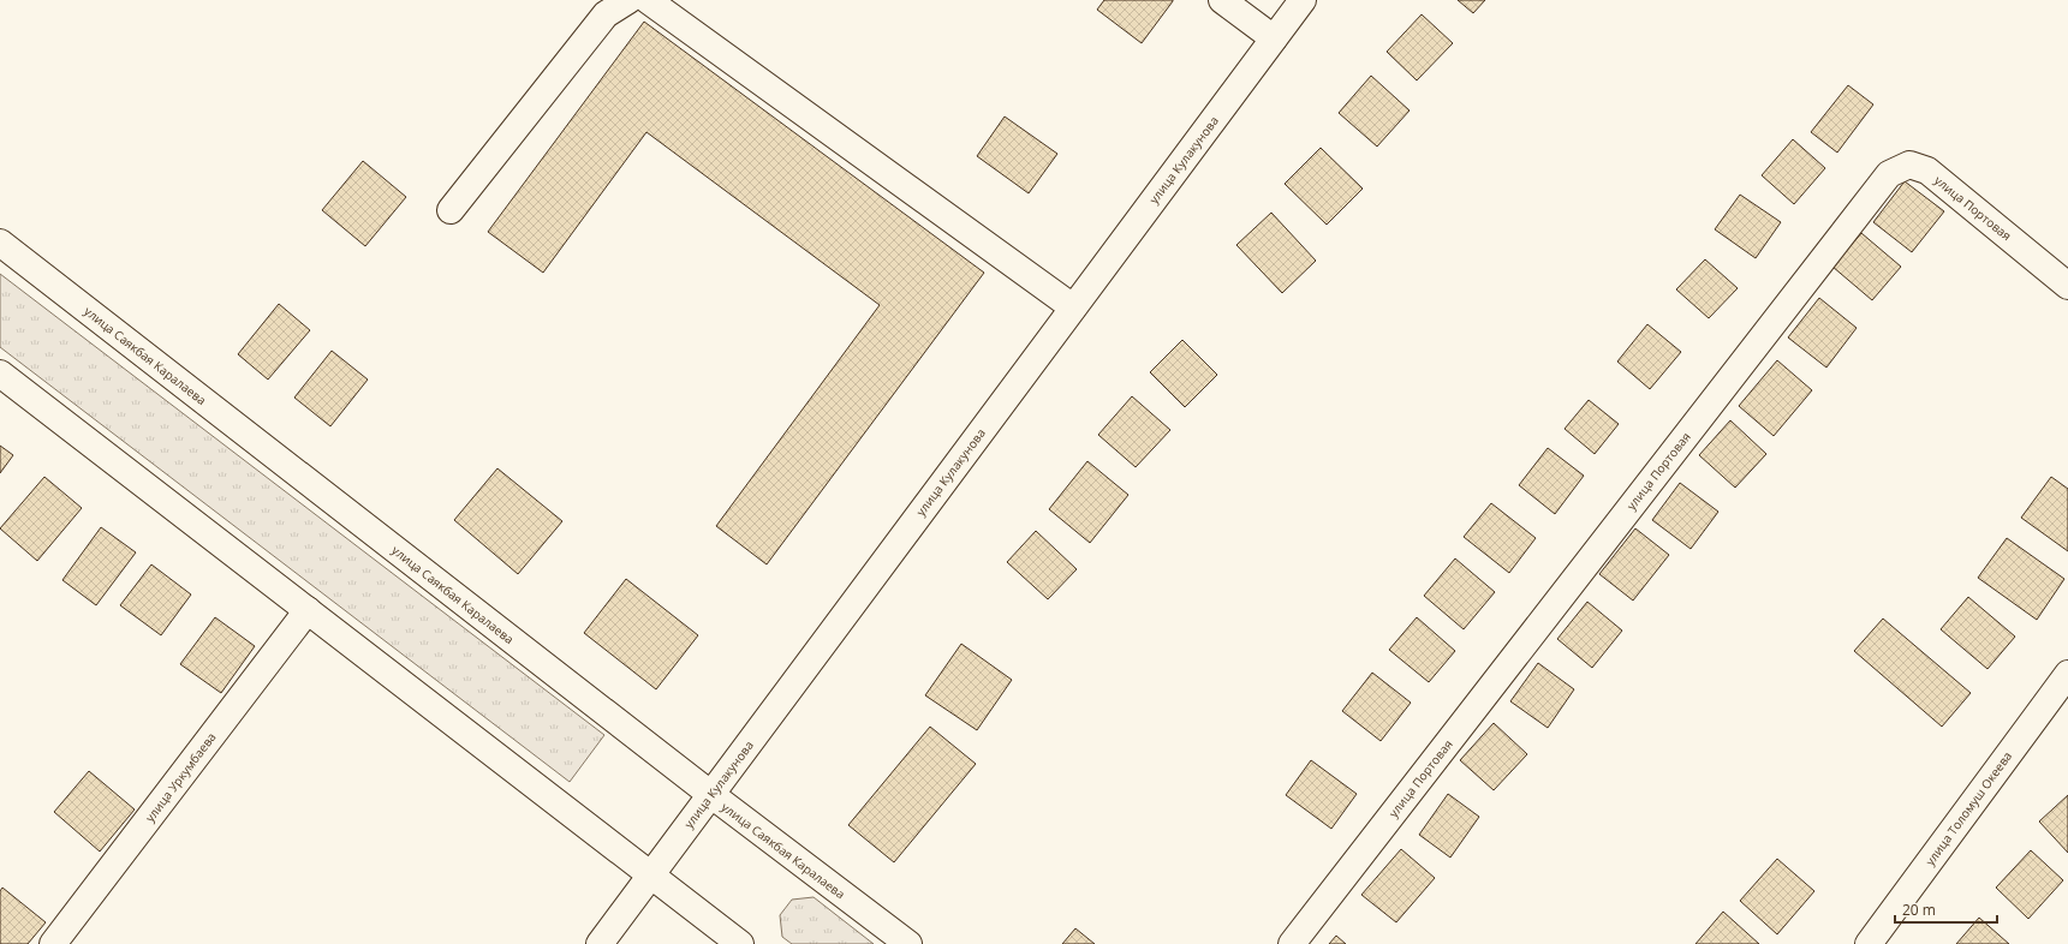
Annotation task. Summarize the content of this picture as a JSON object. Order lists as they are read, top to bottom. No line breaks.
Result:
{"streets":{"street":["улица Кулакунова","улица Портовая","улица Саякбая Каралаева","улица Уркумбаева","улица Толомуш Океева"]},"crossings":[["улица Кулакунова","улица Саякбая Каралаева"]],"scale_bar":"20 m"}
